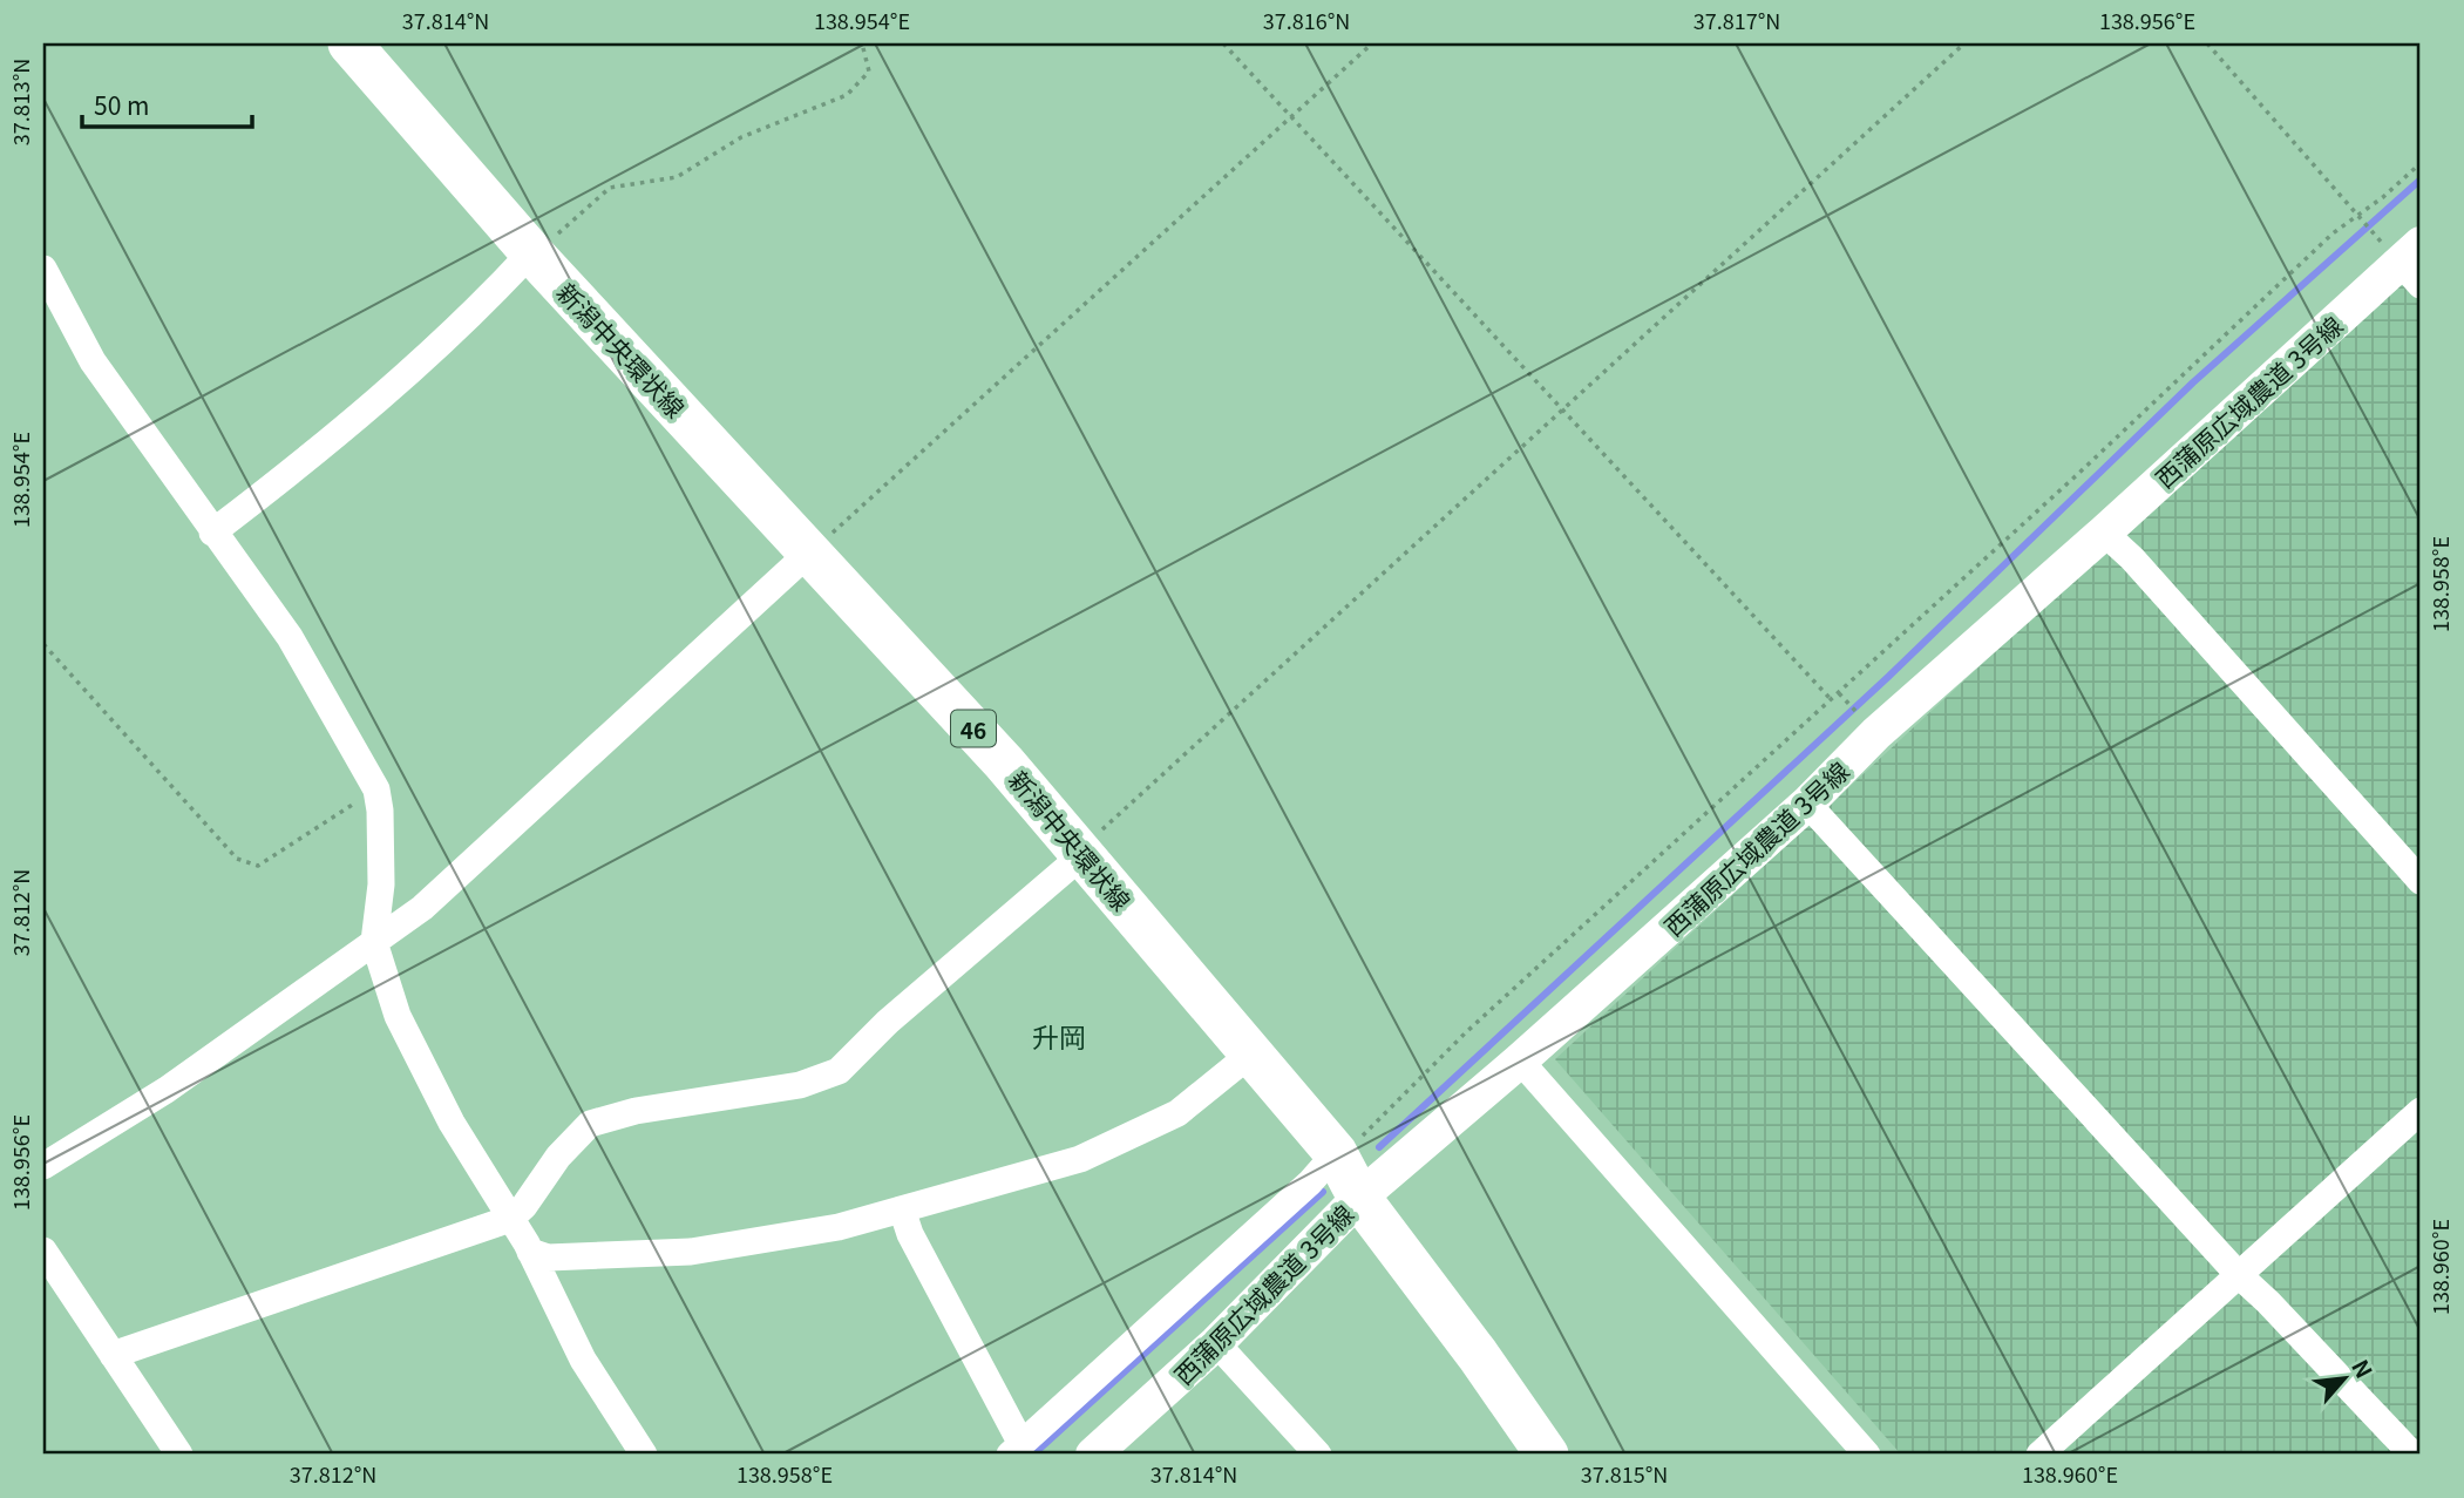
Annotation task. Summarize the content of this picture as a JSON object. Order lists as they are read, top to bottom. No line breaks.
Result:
{"streets":{"main road":["新潟中央環状線","46"],"street":["西蒲原広域農道 3号線"]},"crossings":[["新潟中央環状線","西蒲原広域農道 3号線"]],"districts":["升岡"],"scale_bar":"50 m","north":"top right","coordinates":["37.814°N","138.954°E","37.816°N","37.817°N","138.956°E","37.813°N","138.958°E","37.812°N","138.960°E","37.815°N"]}
